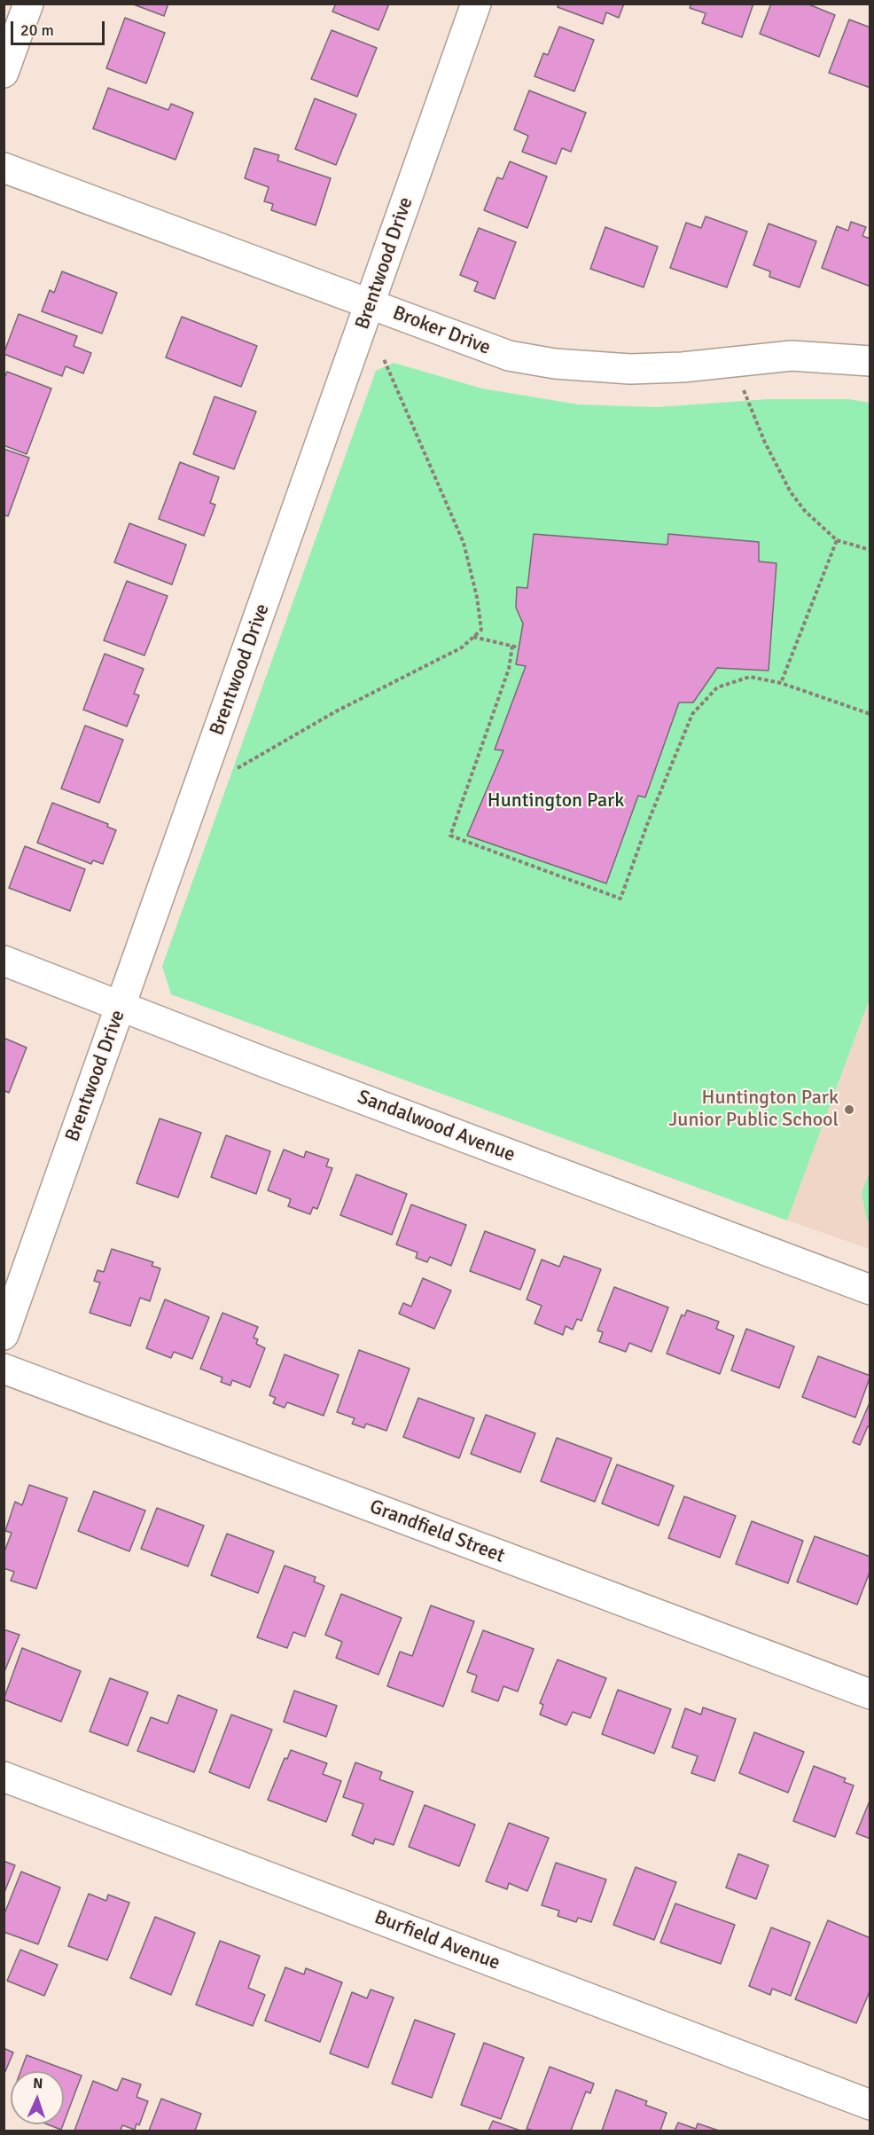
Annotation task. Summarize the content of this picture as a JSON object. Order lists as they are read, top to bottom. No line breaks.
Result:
{"streets":{"street":["Brentwood Drive","Broker Drive","Sandalwood Avenue","Grandfield Street","Burfield Avenue"]},"crossings":[["Brentwood Drive","Broker Drive"],["Brentwood Drive","Sandalwood Avenue"]],"parks":["Huntington Park"],"places":["Huntington Park Junior Public School"],"scale_bar":"20 m","north":"top"}
